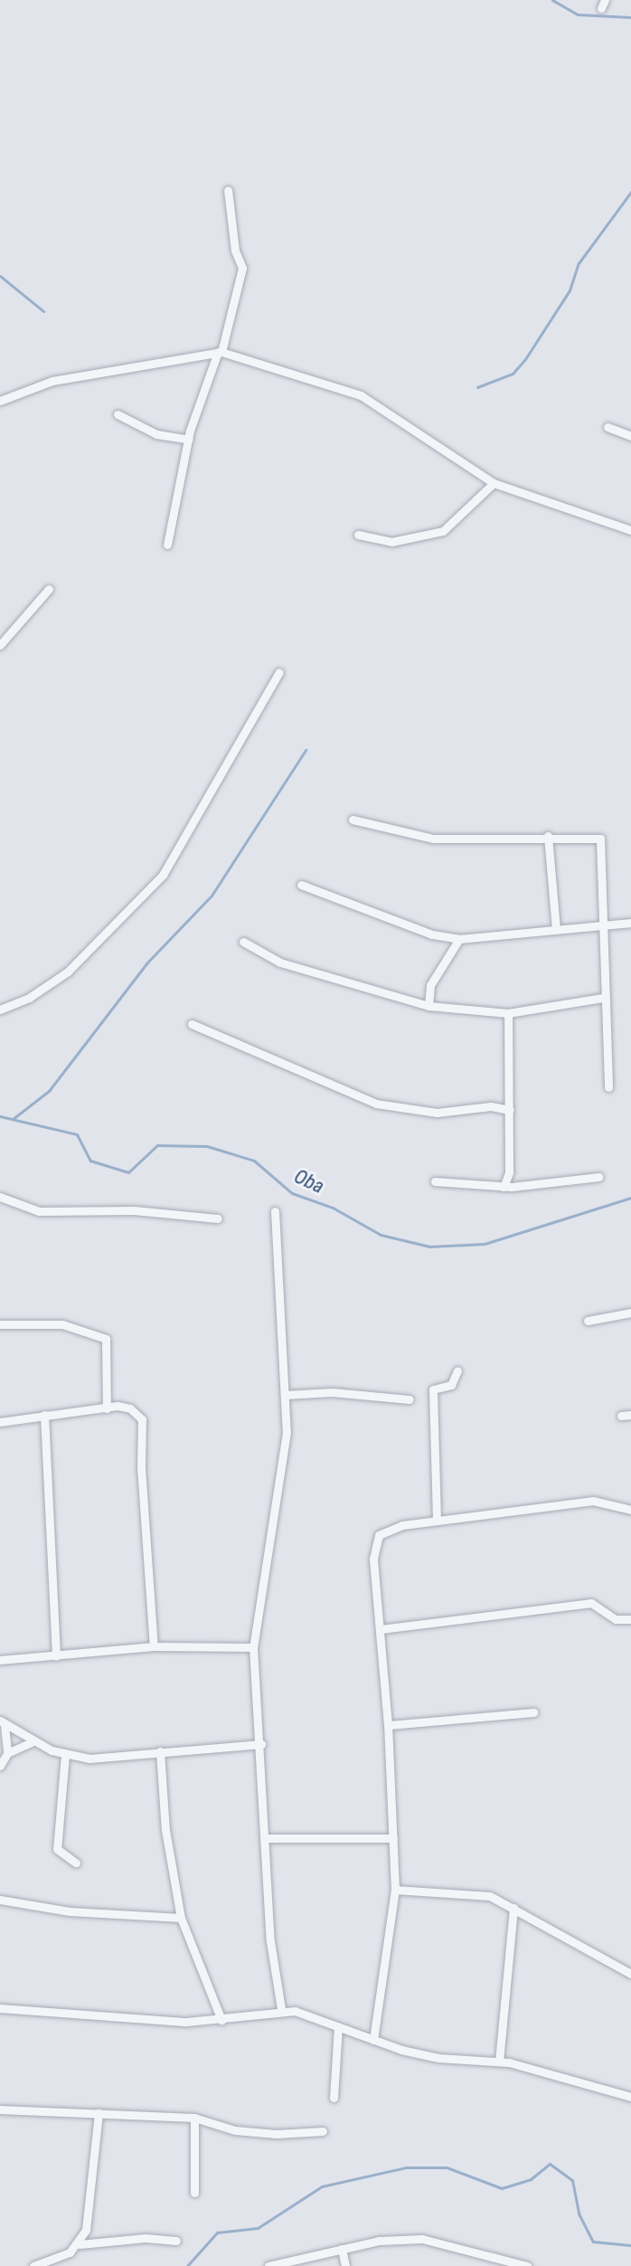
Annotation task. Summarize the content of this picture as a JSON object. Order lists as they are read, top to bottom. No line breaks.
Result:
{"water":["Oba"]}
